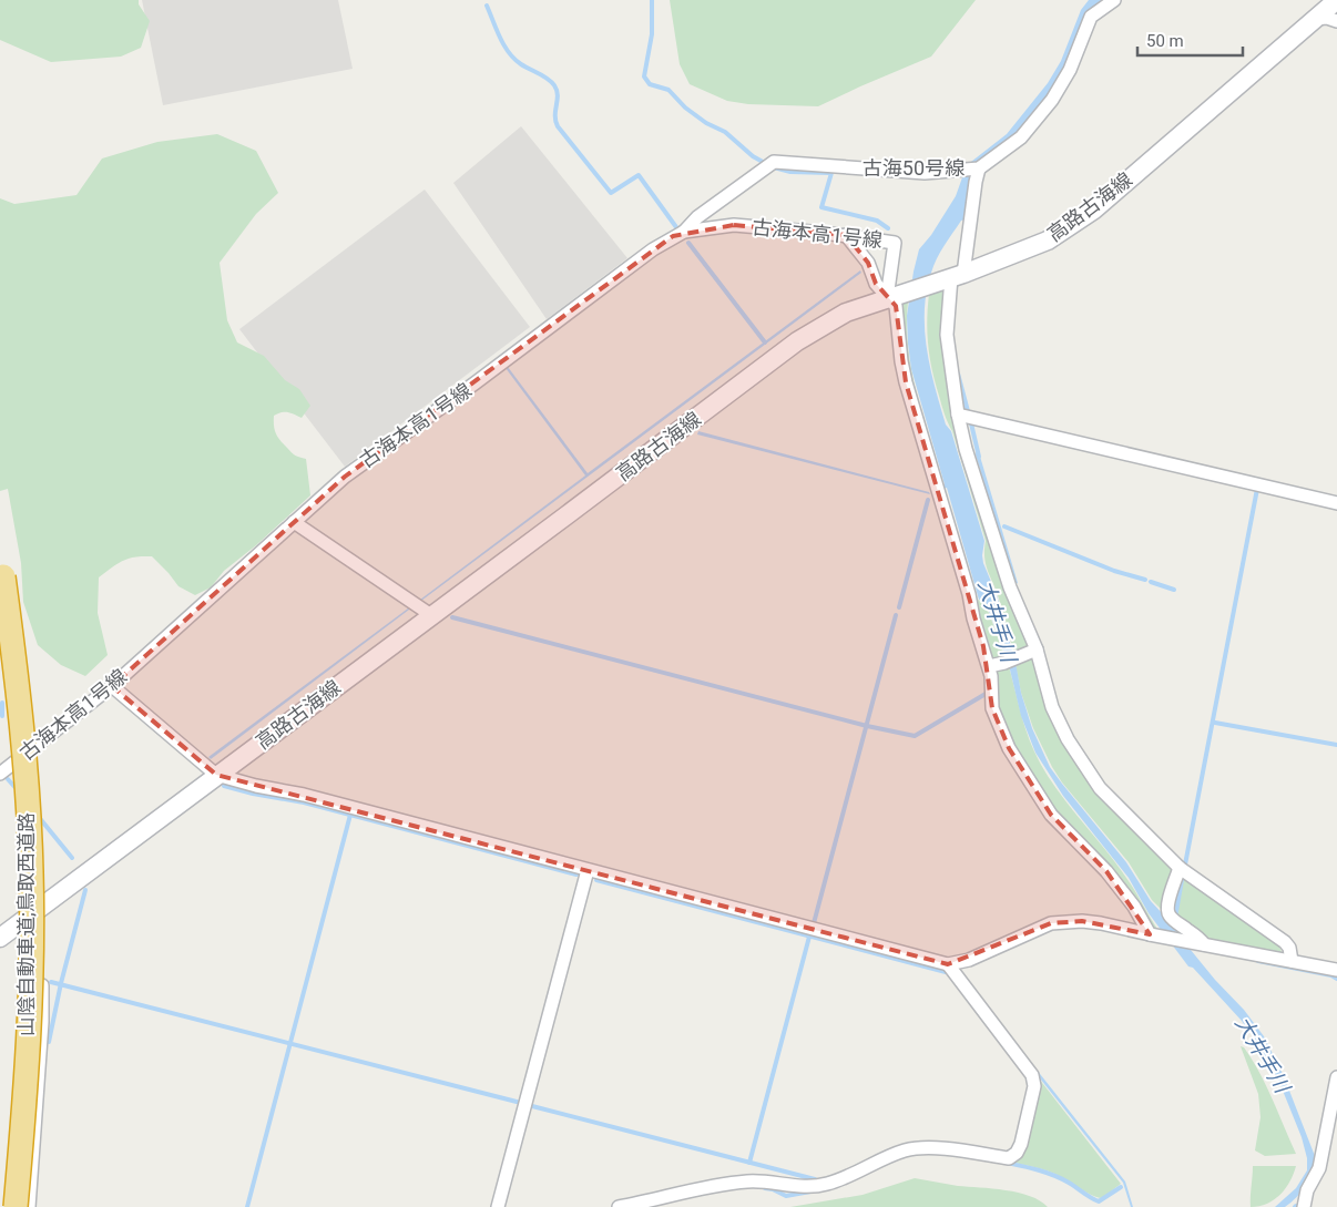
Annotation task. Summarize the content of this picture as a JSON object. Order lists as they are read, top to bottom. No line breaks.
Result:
{"streets":{"highway":["山陰自動車道;鳥取西道路"],"main road":["高路古海線"],"street":["古海50号線","古海本高1号線"]},"crossings":[["古海50号線","古海本高1号線"],["高路古海線","古海本高1号線"]],"water":["大井手川"],"scale_bar":"50 m"}
